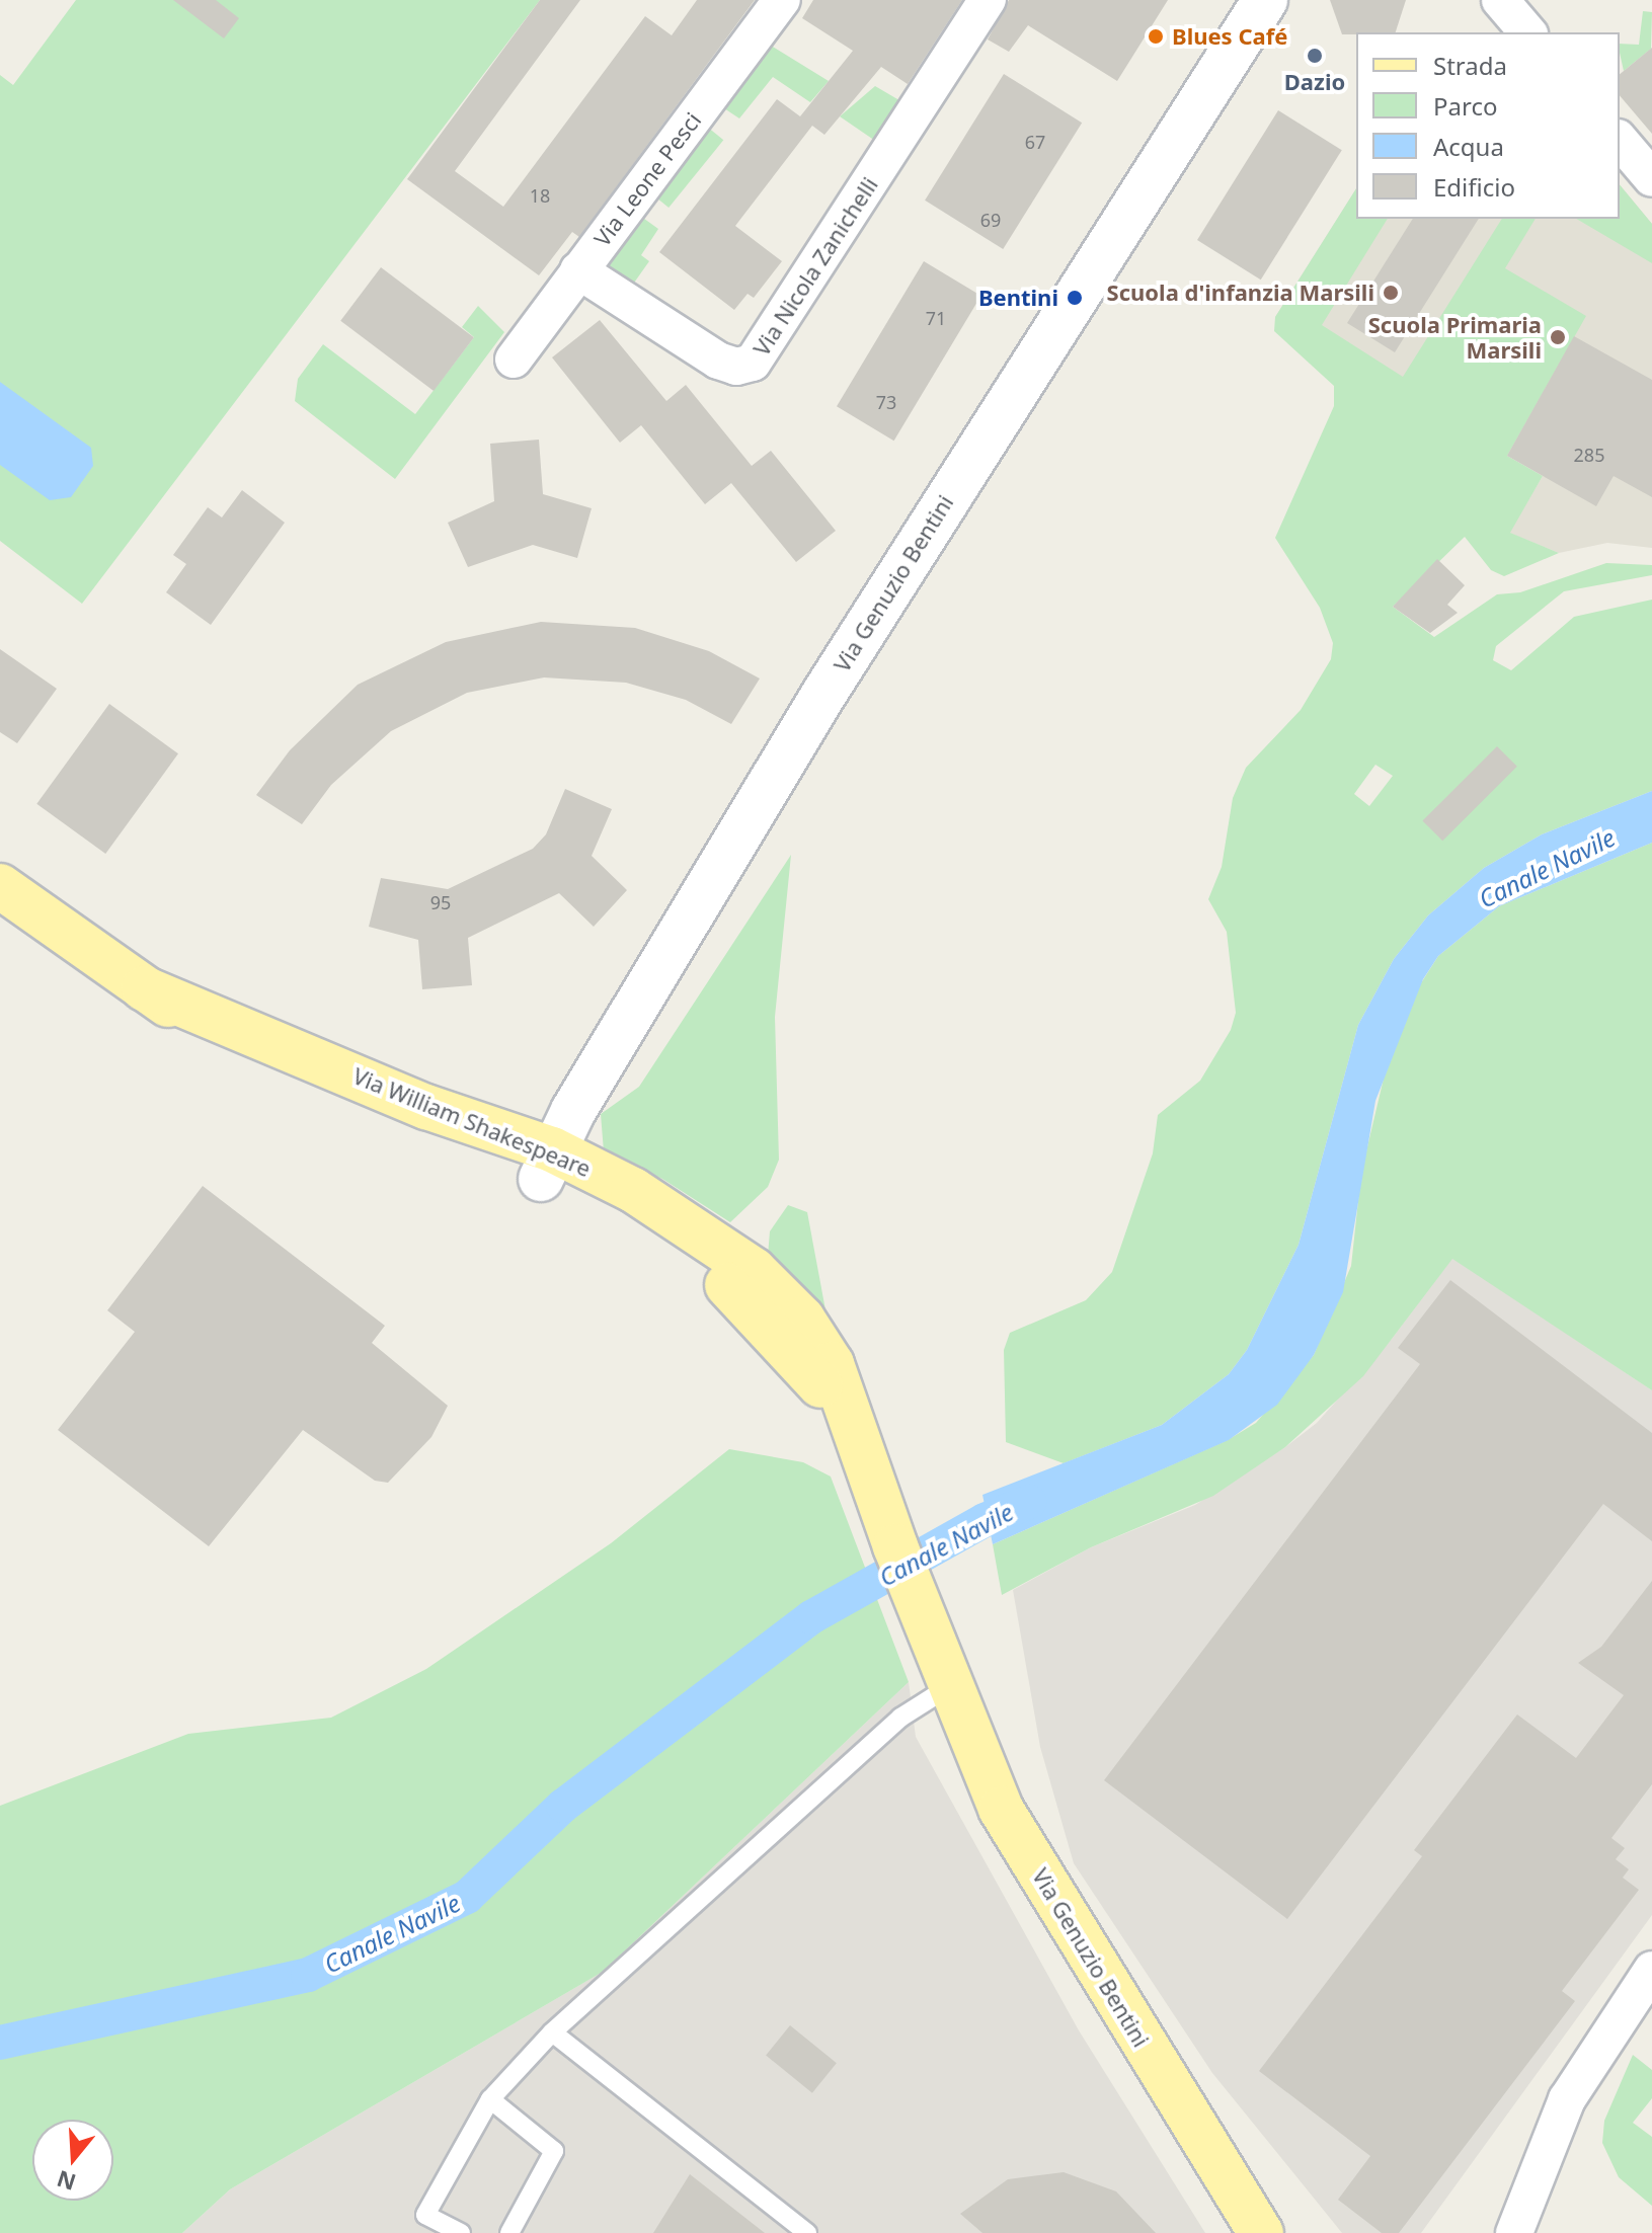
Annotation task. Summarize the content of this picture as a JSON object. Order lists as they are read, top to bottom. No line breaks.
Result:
{"streets":{"main road":["Via Genuzio Bentini","Via William Shakespeare"],"street":["Via Leone Pesci","Via Nicola Zanichelli"]},"crossings":[["Via Leone Pesci","Via Nicola Zanichelli"],["Via Genuzio Bentini","Via William Shakespeare"]],"water":["Canale Navile"],"places":["Blues Café","Dazio","Scuola d'infanzia Marsili","Bentini","Scuola Primaria Marsili"],"house_numbers":["67","18","69","71","73","285","95"],"legend":["Strada","Parco","Acqua","Edificio"],"north":"bottom"}
